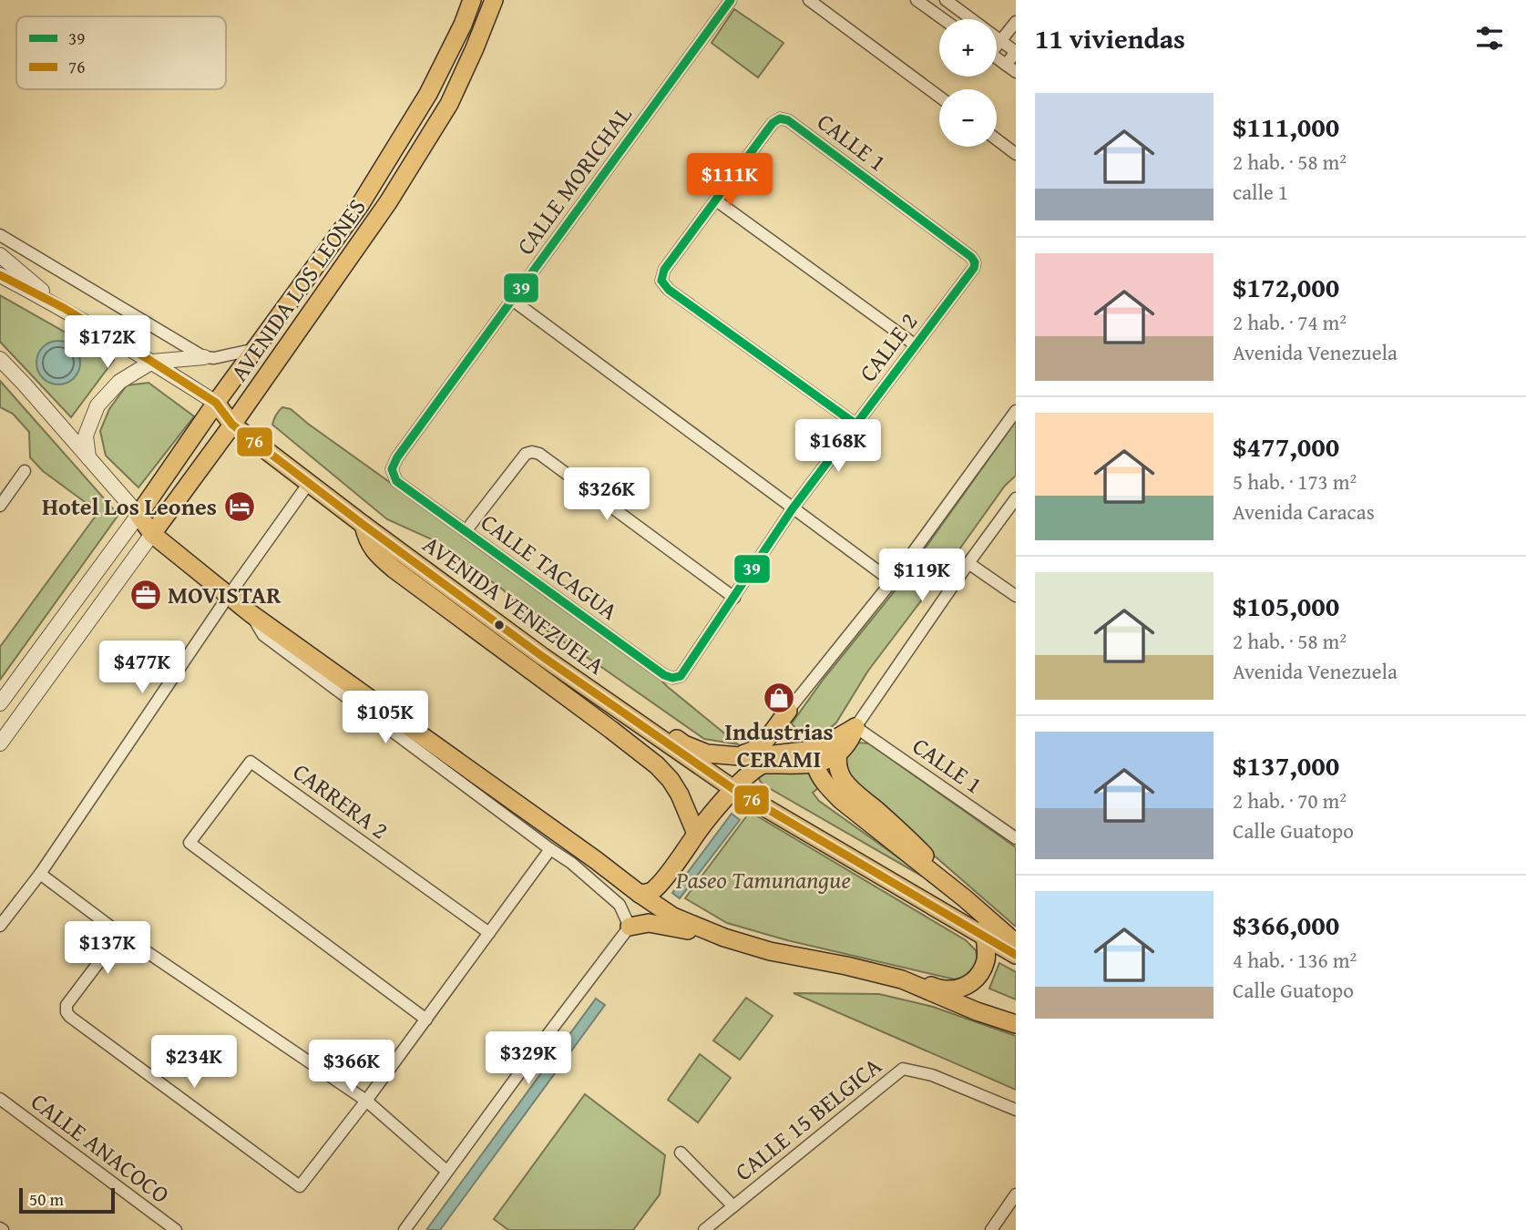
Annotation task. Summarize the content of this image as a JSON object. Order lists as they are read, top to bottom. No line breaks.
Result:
{"streets":{"main road":["AVENIDA LOS LEONES","AVENIDA VENEZUELA"],"street":["CALLE 1","CALLE MORICHAL","CALLE 2","CALLE TACAGUA","CARRERA 2","CALLE 15 BELGICA","CALLE ANACOCO"]},"crossings":[["CALLE 1","CALLE 2"],["CALLE MORICHAL","CALLE TACAGUA"],["AVENIDA LOS LEONES","AVENIDA VENEZUELA"],["CALLE 2","CALLE TACAGUA"]],"parks":["Paseo Tamunangue"],"places":{"hotel":["Hotel Los Leones"],"office":["MOVISTAR"],"shop":["Industrias CERAMI"]},"lines":["transit line 39","transit line 76"],"legend":["39","76"],"scale_bar":"50 m","page":{"heading":"11 viviendas","map_buttons":["+","−"],"list":[{"name":"$111,000","note":"2 hab. · 58 m² · calle 1"},{"name":"$172,000","note":"2 hab. · 74 m² · Avenida Venezuela"},{"name":"$477,000","note":"5 hab. · 173 m² · Avenida Caracas"},{"name":"$105,000","note":"2 hab. · 58 m² · Avenida Venezuela"},{"name":"$137,000","note":"2 hab. · 70 m² · Calle Guatopo"},{"name":"$366,000","note":"4 hab. · 136 m² · Calle Guatopo"}],"price":["$111K","$172K","$168K","$326K","$119K","$477K","$105K","$137K","$329K","$234K","$366K"],"scale":"50 m"}}
